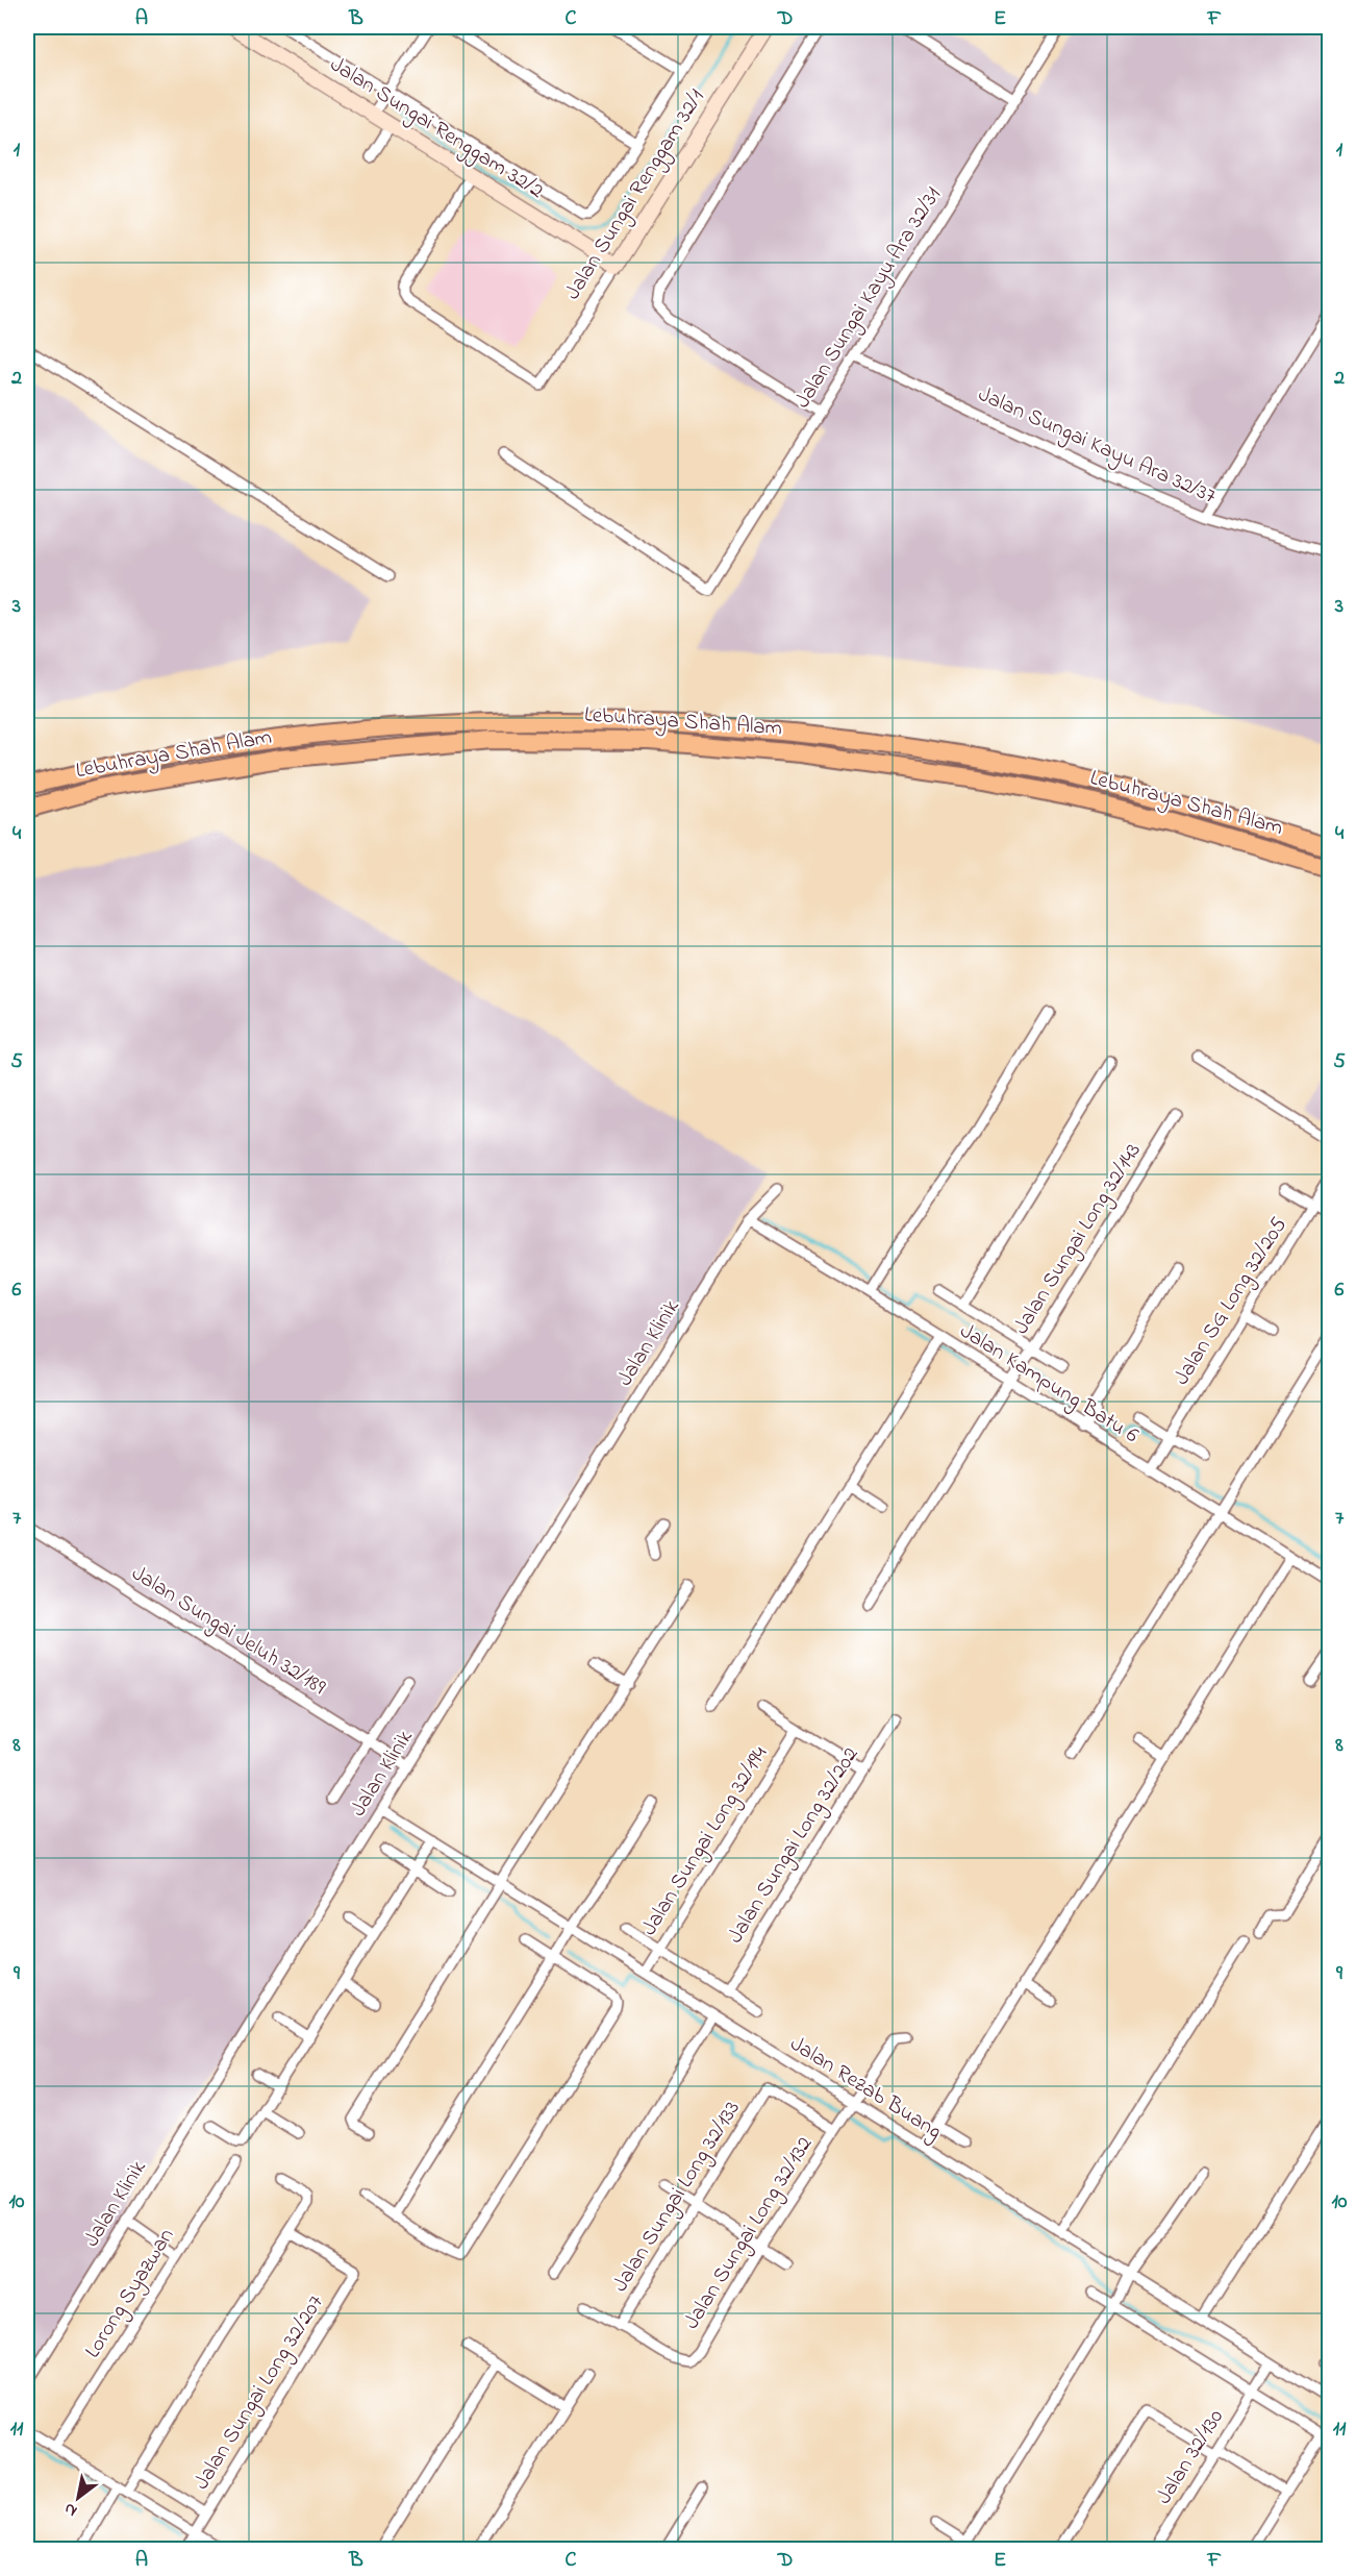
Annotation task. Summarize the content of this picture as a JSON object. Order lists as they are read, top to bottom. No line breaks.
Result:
{"streets":{"highway":["Lebuhraya Shah Alam"],"street":["Jalan Sungai Renggam 32/2","Jalan Sungai Renggam 32/1","Jalan Sungai Kayu Ara 32/31","Jalan Sungai Kayu Ara 32/37","Jalan Sungai Long 32/143","Jalan SG Long 32/205","Jalan Klinik","Jalan Kampung Batu 6","Jalan Sungai Jeluh 32/189","Jalan Sungai Long 32/194","Jalan Sungai Long 32/202","Jalan Rezab Buang","Jalan Sungai Long 32/133","Jalan Sungai Long 32/132","Lorong Syazwan","Jalan Sungai Long 32/207","Jalan 32/130"]},"crossings":[["Jalan Sungai Renggam 32/2","Jalan Sungai Renggam 32/1"],["Jalan Sungai Kayu Ara 32/31","Jalan Sungai Kayu Ara 32/37"],["Jalan Sungai Long 32/143","Jalan Kampung Batu 6"],["Jalan SG Long 32/205","Jalan Kampung Batu 6"],["Jalan Klinik","Jalan Kampung Batu 6"],["Jalan Klinik","Jalan Sungai Jeluh 32/189"],["Jalan Klinik","Jalan Rezab Buang"],["Jalan Sungai Long 32/194","Jalan Rezab Buang"],["Jalan Rezab Buang","Jalan Sungai Long 32/132"],["Jalan Rezab Buang","Jalan 32/130"],["Jalan Sungai Long 32/133","Jalan Sungai Long 32/132"]],"north":"bottom left","grid":{"columns":["A","B","C","D","E","F"],"rows":["1","2","3","4","5","6","7","8","9","10","11"]}}
